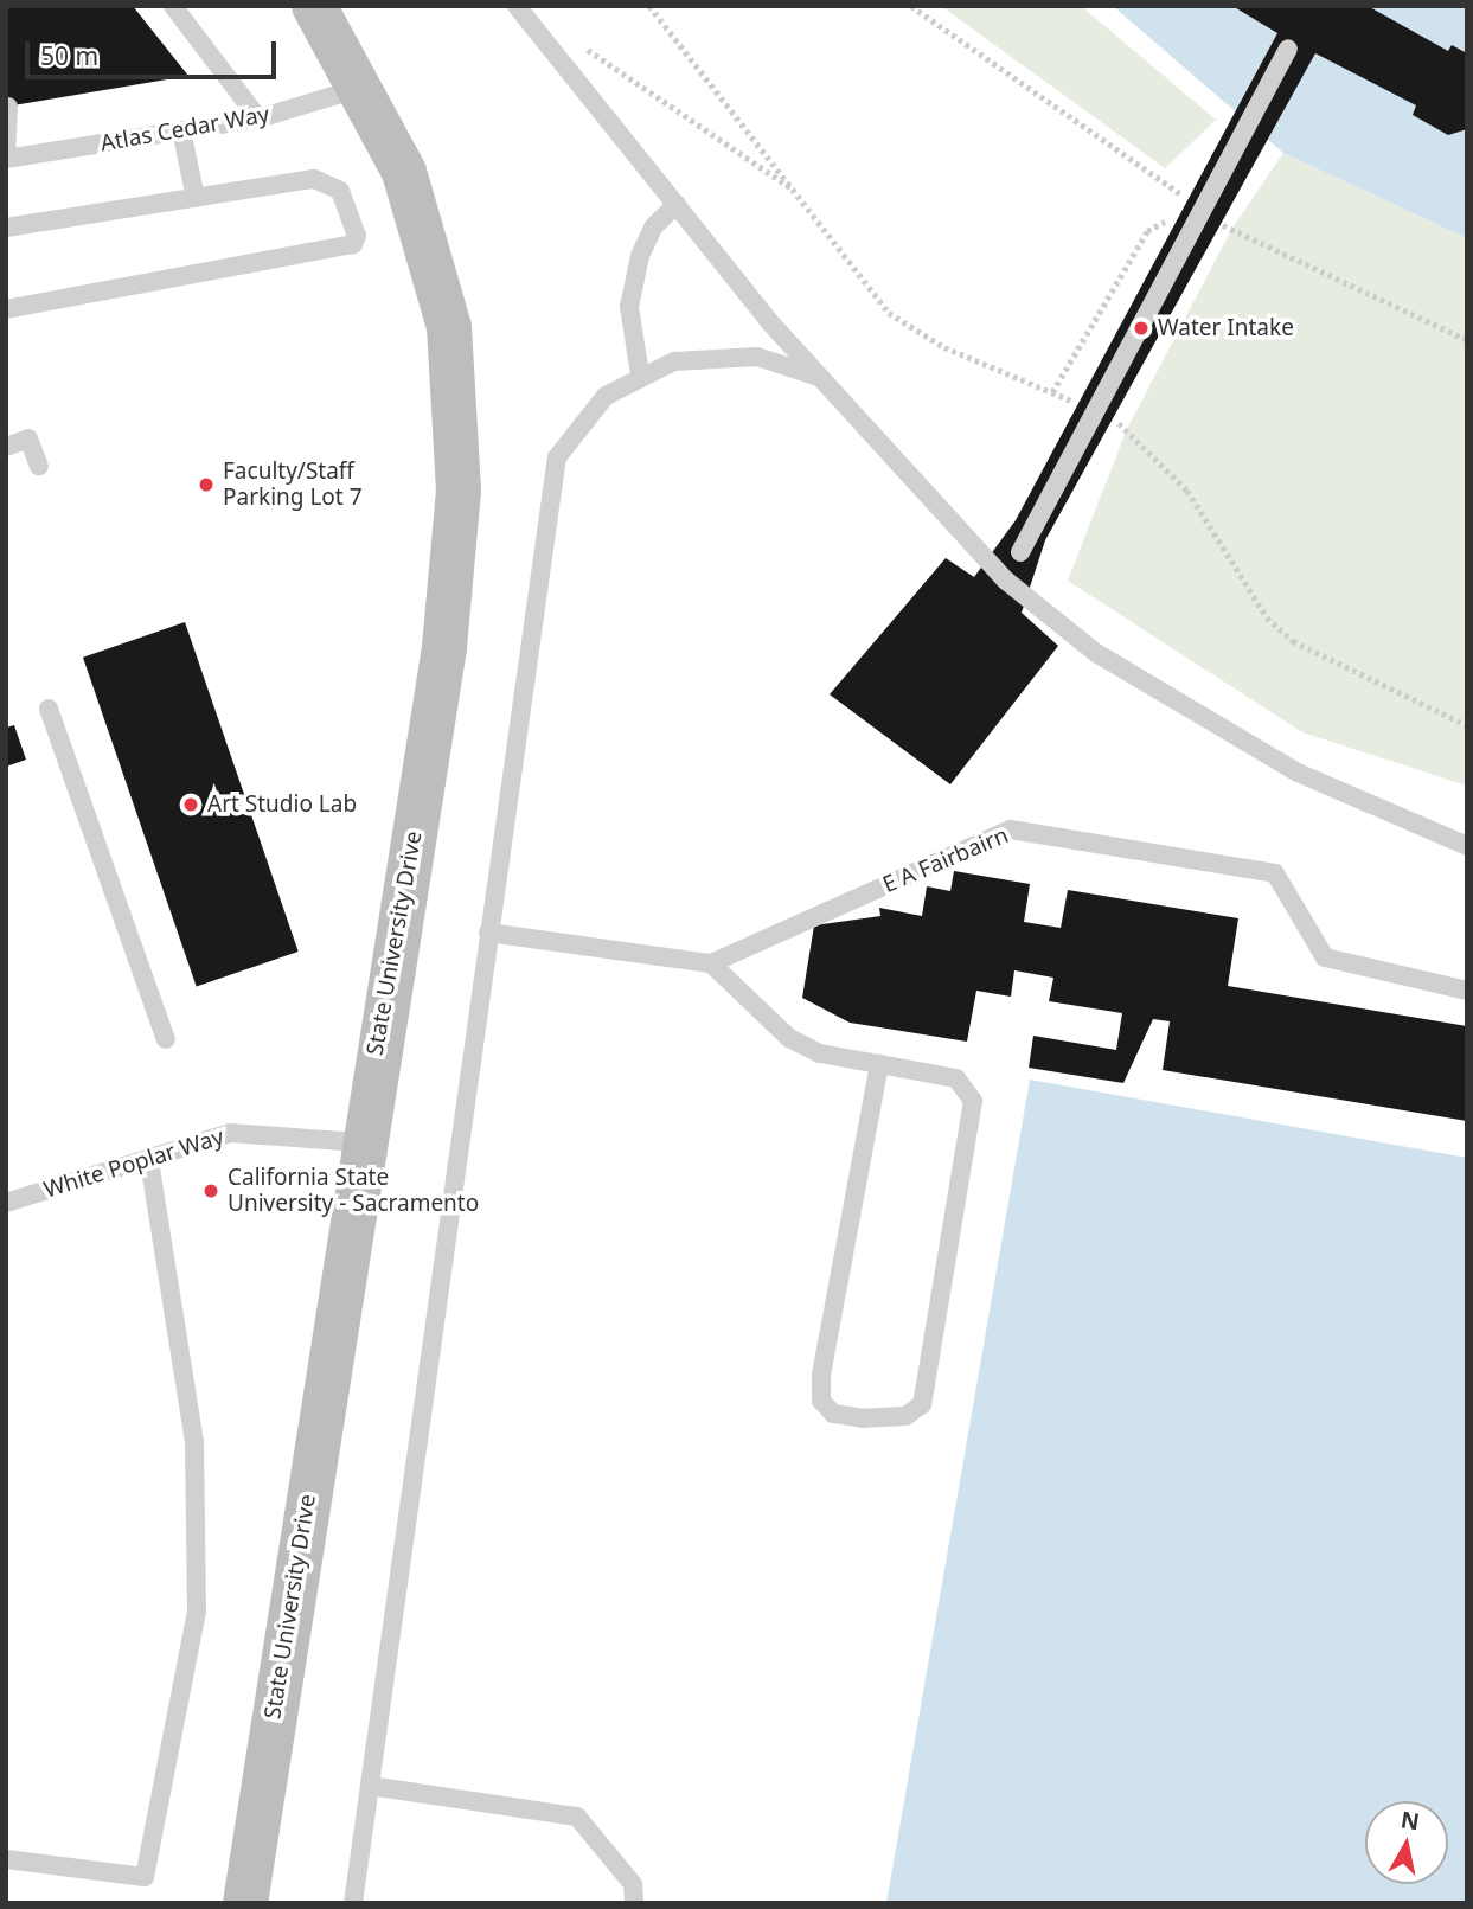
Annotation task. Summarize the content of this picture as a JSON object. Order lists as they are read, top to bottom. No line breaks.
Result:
{"streets":{"street":["State University Drive"],"lane":["Atlas Cedar Way","E A Fairbairn","White Poplar Way"]},"crossings":[["Atlas Cedar Way","State University Drive"],["State University Drive","White Poplar Way"]],"places":["Water Intake","Faculty/Staff Parking Lot 7","Art Studio Lab","California State University - Sacramento"],"scale_bar":"50 m","north":"top"}
